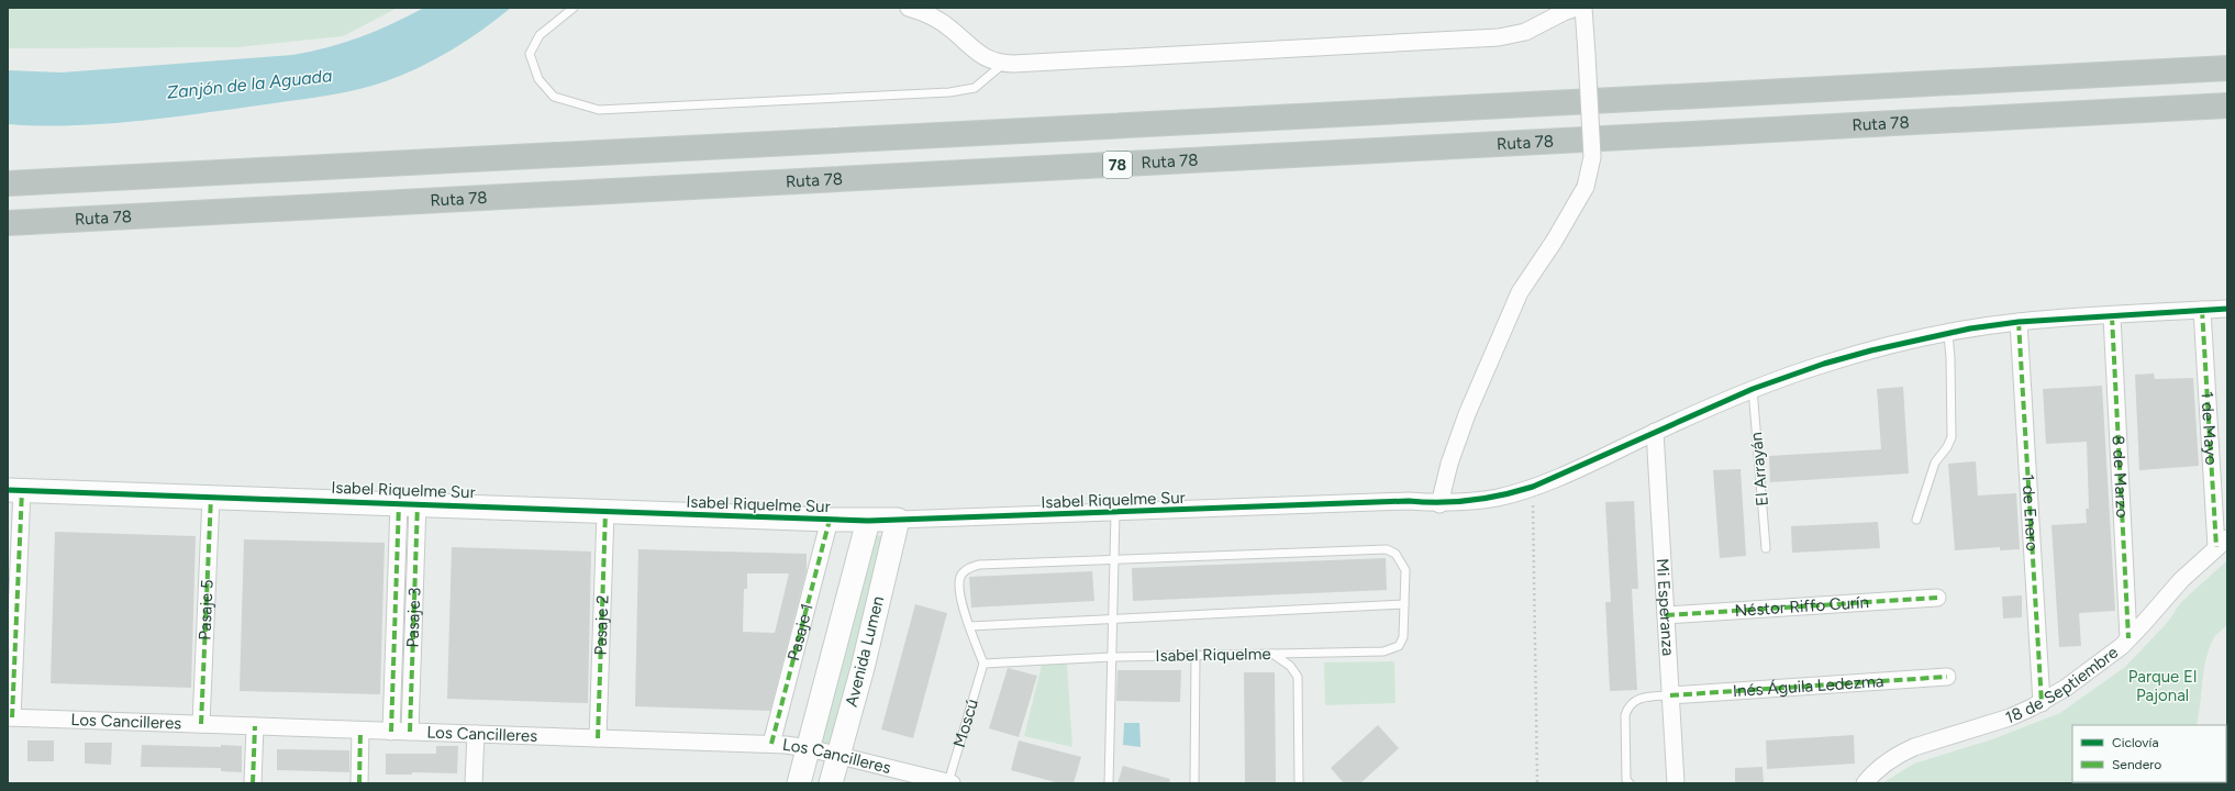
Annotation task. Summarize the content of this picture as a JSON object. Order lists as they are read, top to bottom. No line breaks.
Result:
{"streets":{"highway":["Ruta 78","78"],"street":["1 de Mayo","8 de Marzo","Isabel Riquelme Sur","1 de Enero","Néstor Riffo Curín","Mi Esperanza","Pasaje 5","Pasaje 3","Pasaje 2","Pasaje 1","Avenida Lumen","18 de Septiembre","Inés Águila Ledezma","Los Cancilleres"],"lane":["El Arrayán","Isabel Riquelme","Moscú"]},"crossings":[["1 de Mayo","Isabel Riquelme Sur"],["1 de Mayo","18 de Septiembre"],["El Arrayán","Isabel Riquelme Sur"],["8 de Marzo","Isabel Riquelme Sur"],["8 de Marzo","18 de Septiembre"],["Isabel Riquelme Sur","1 de Enero"],["Isabel Riquelme Sur","Mi Esperanza"],["Isabel Riquelme Sur","Pasaje 5"],["Isabel Riquelme Sur","Pasaje 3"],["Isabel Riquelme Sur","Pasaje 2"],["Isabel Riquelme Sur","Pasaje 1"],["Isabel Riquelme Sur","Avenida Lumen"],["1 de Enero","18 de Septiembre"],["Néstor Riffo Curín","Mi Esperanza"],["Mi Esperanza","Inés Águila Ledezma"],["Pasaje 5","Los Cancilleres"],["Pasaje 3","Los Cancilleres"],["Pasaje 2","Los Cancilleres"],["Pasaje 1","Los Cancilleres"],["Avenida Lumen","Los Cancilleres"],["Isabel Riquelme","Moscú"],["Los Cancilleres","Moscú"]],"water":["Zanjón de la Aguada"],"parks":["Parque El Pajonal"],"legend":["Ciclovía","Sendero"]}
